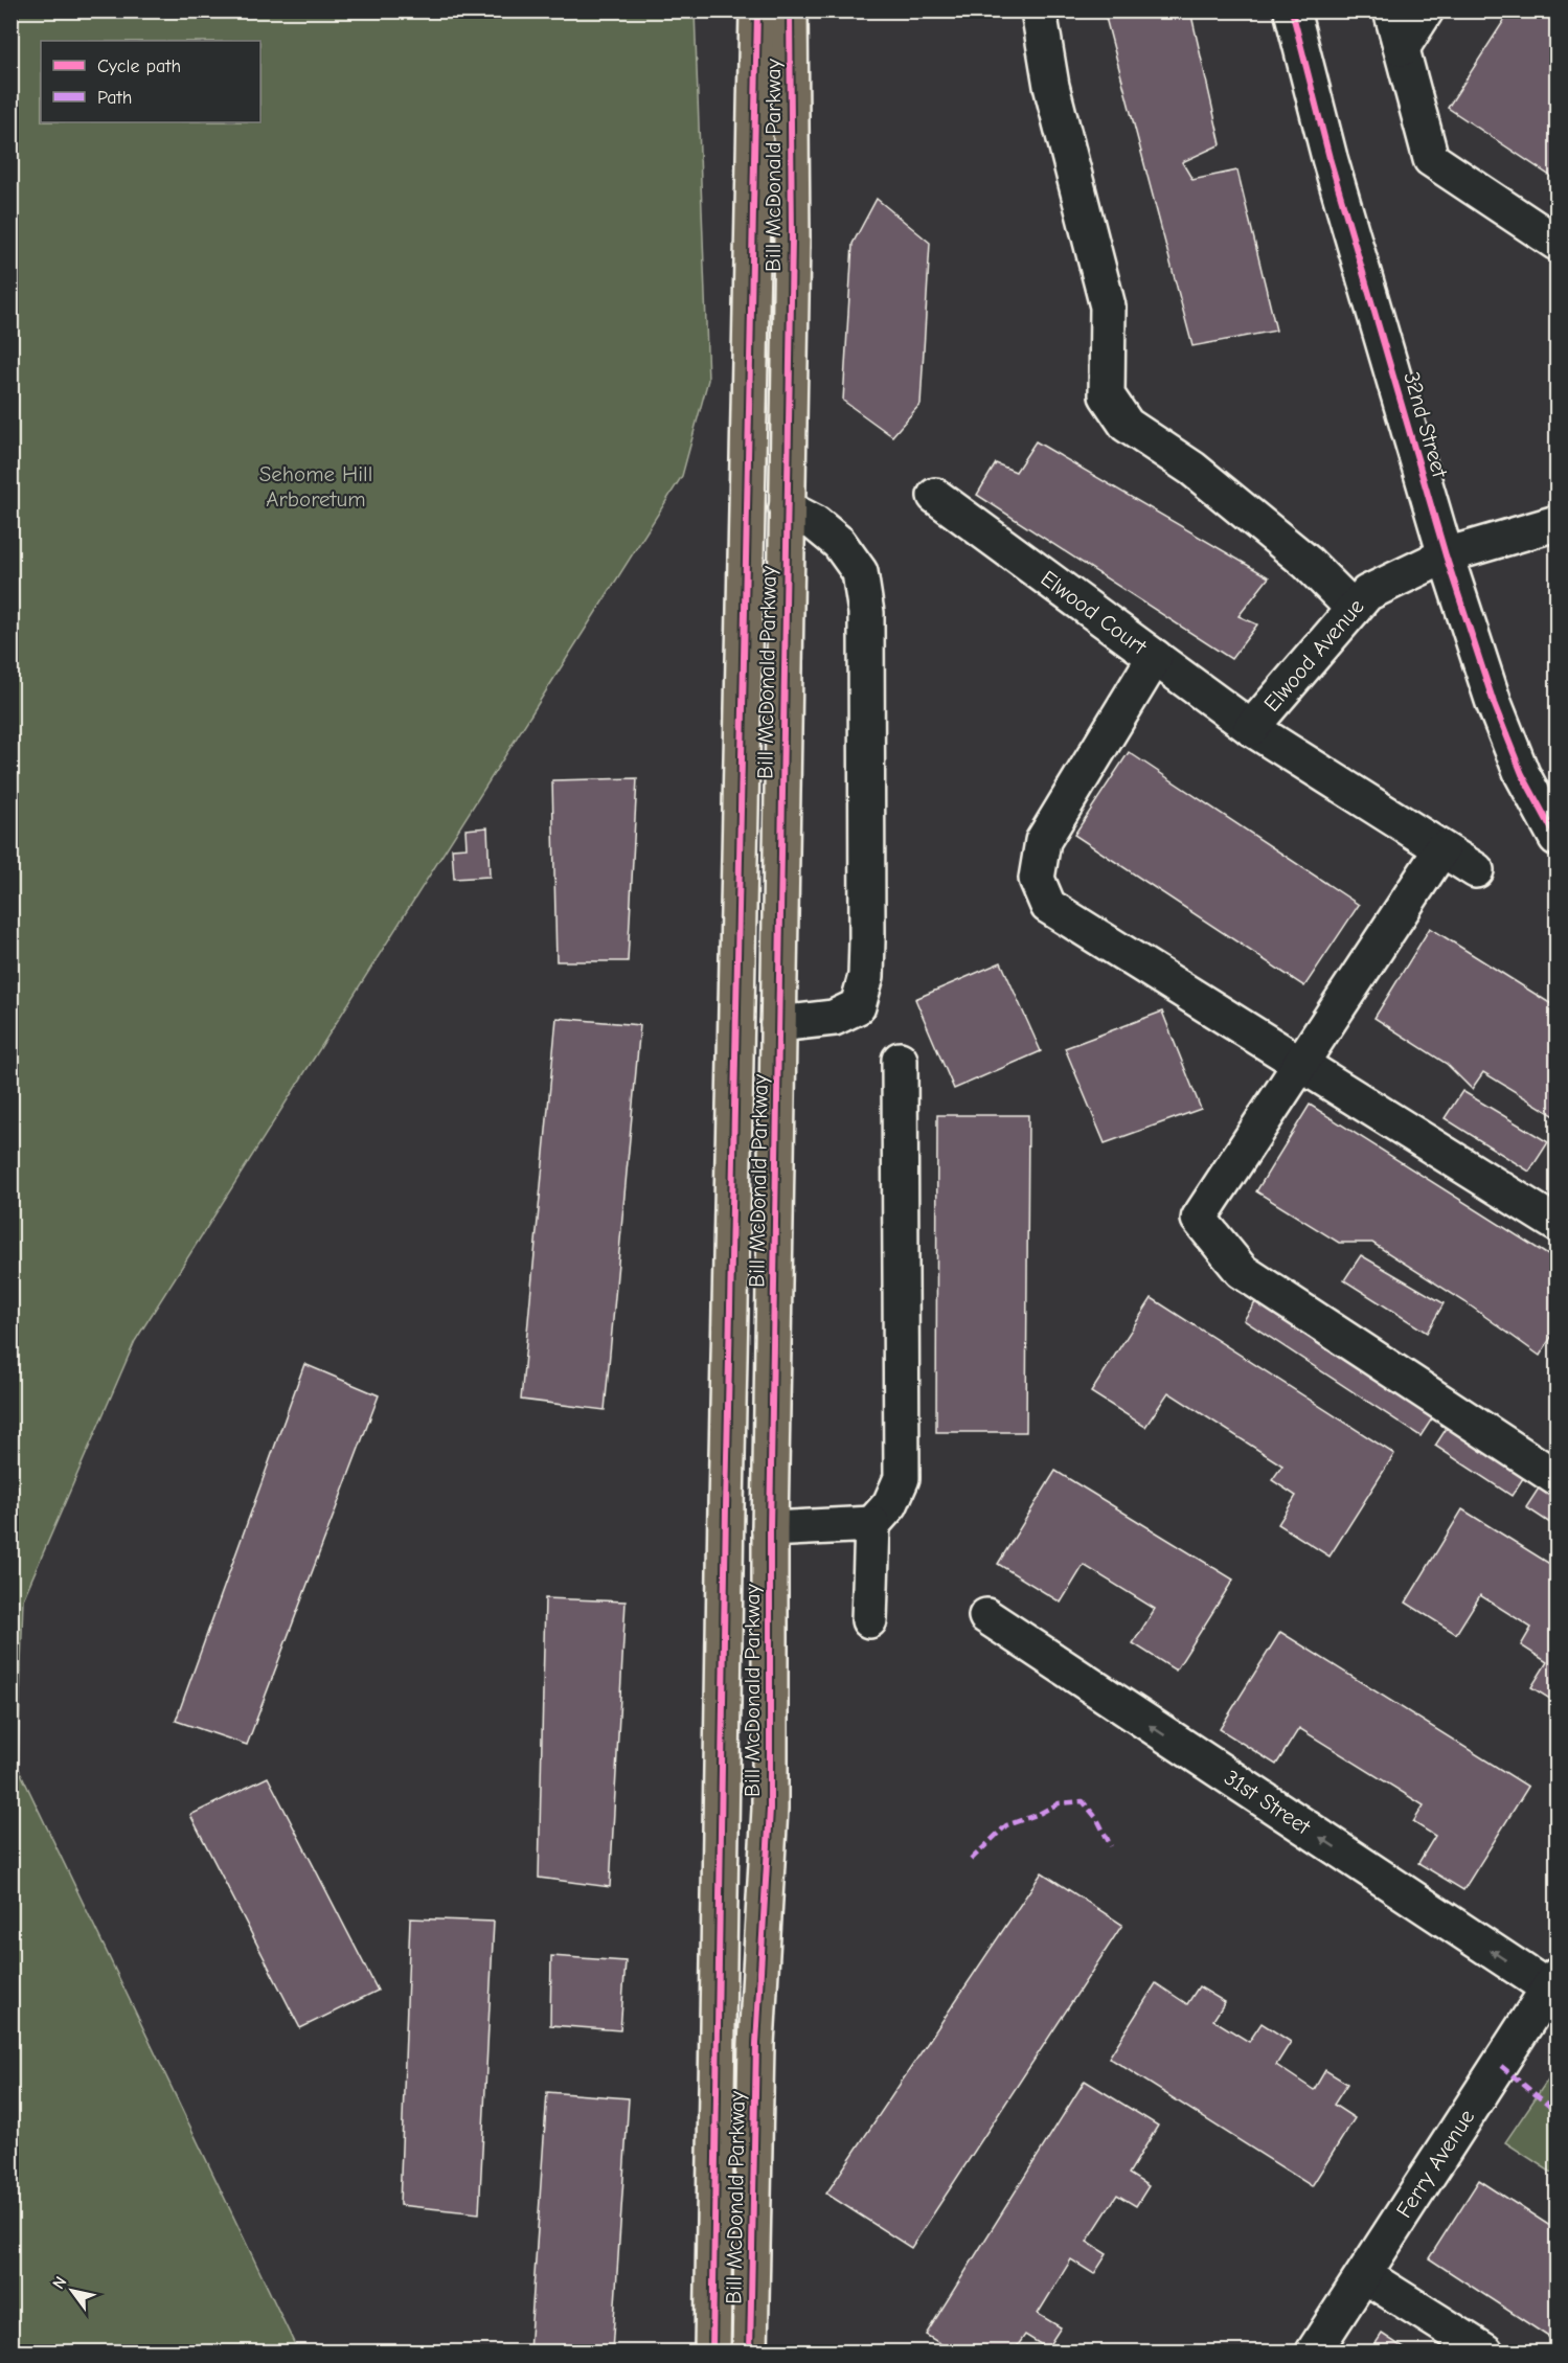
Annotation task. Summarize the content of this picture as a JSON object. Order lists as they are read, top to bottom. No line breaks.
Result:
{"streets":{"main road":["Bill McDonald Parkway"],"street":["32nd Street","Elwood Court","Elwood Avenue","31st Street","Ferry Avenue"]},"crossings":[["32nd Street","Elwood Avenue"],["Elwood Court","Elwood Avenue"],["31st Street","Ferry Avenue"]],"one_way":["31st Street"],"parks":["Sehome Hill Arboretum"],"legend":["Cycle path","Path"],"north":"top left"}
